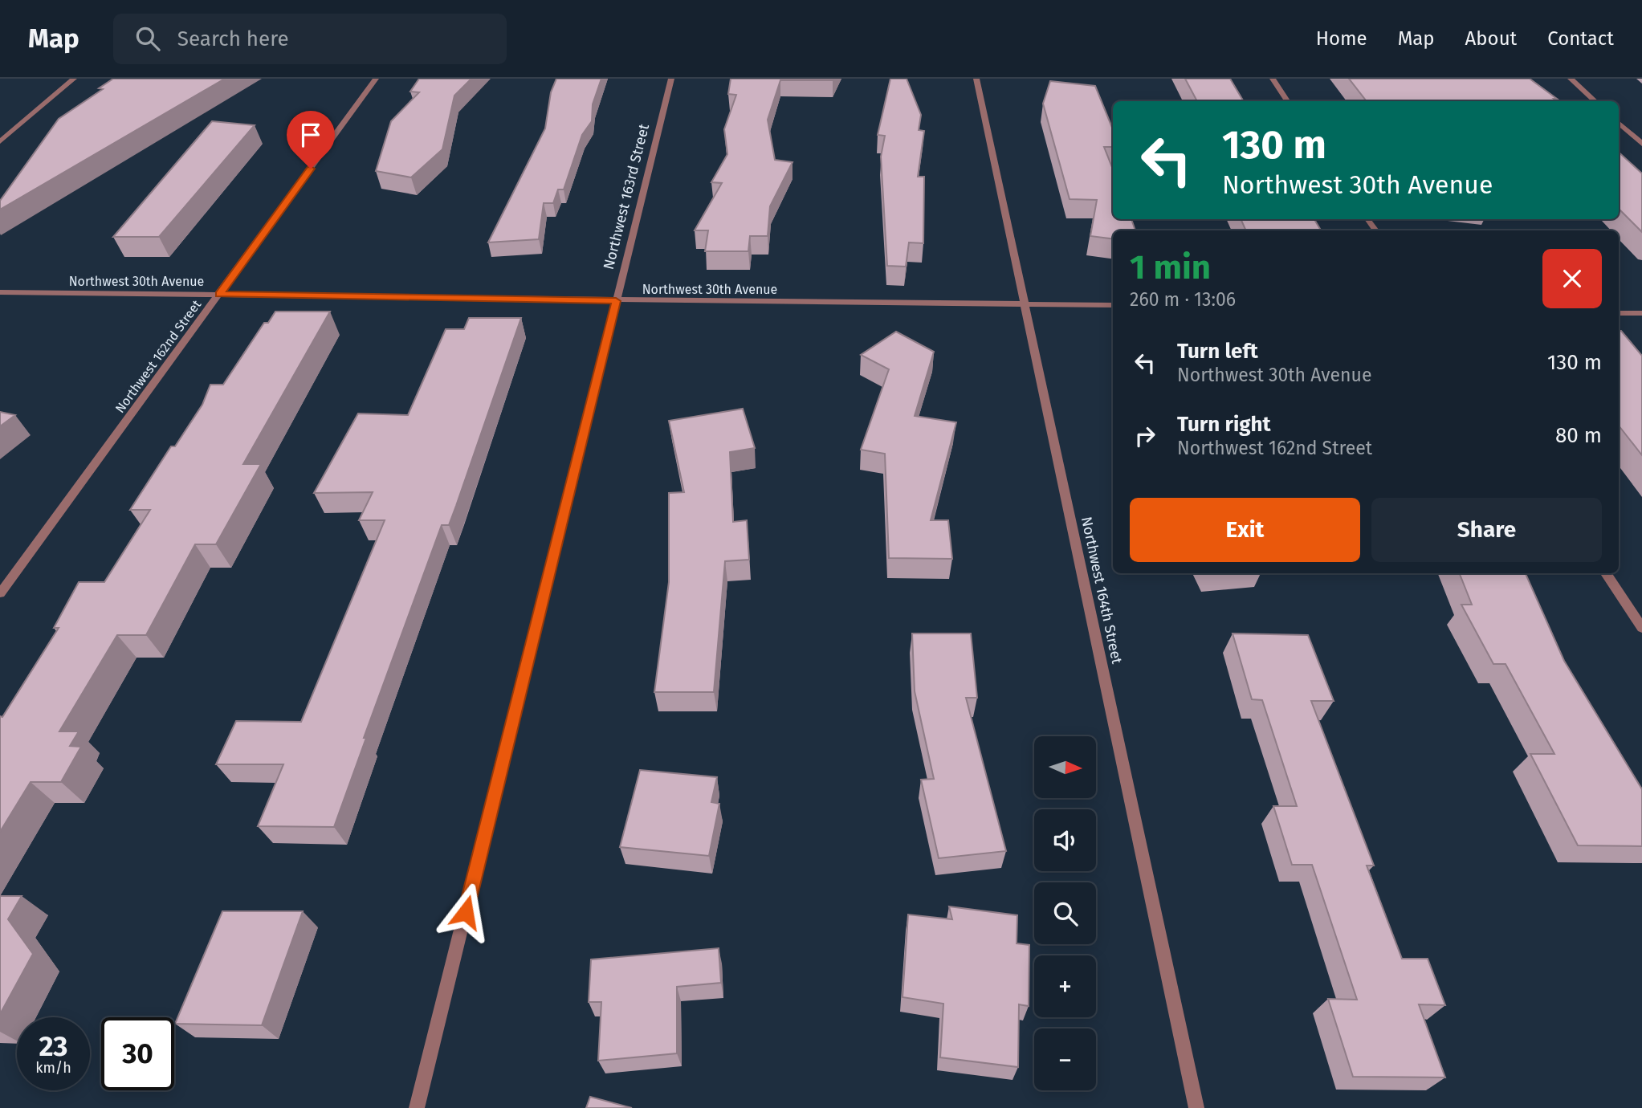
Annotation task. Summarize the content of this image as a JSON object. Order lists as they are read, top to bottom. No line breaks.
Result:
{"streets":{"street":["Northwest 163rd Street","Northwest 30th Avenue","Northwest 162nd Street","Northwest 164th Street"]},"crossings":[["Northwest 163rd Street","Northwest 30th Avenue"],["Northwest 30th Avenue","Northwest 162nd Street"],["Northwest 30th Avenue","Northwest 164th Street"]],"north":"right","page":{"header":"Map","search":"Search here","nav":["Home","Map","About","Contact"],"turn":["130 m","Northwest 30th Avenue"],"heading":["1 min","260 m · 13:06"],"list":[{"name":"Turn left","note":"Northwest 30th Avenue","value":"130 m"},{"name":"Turn right","note":"Northwest 162nd Street","value":"80 m"}],"buttons":["Exit","Share"],"map_buttons":["+","−"],"speed":"23 km/h","limit":"30"}}
